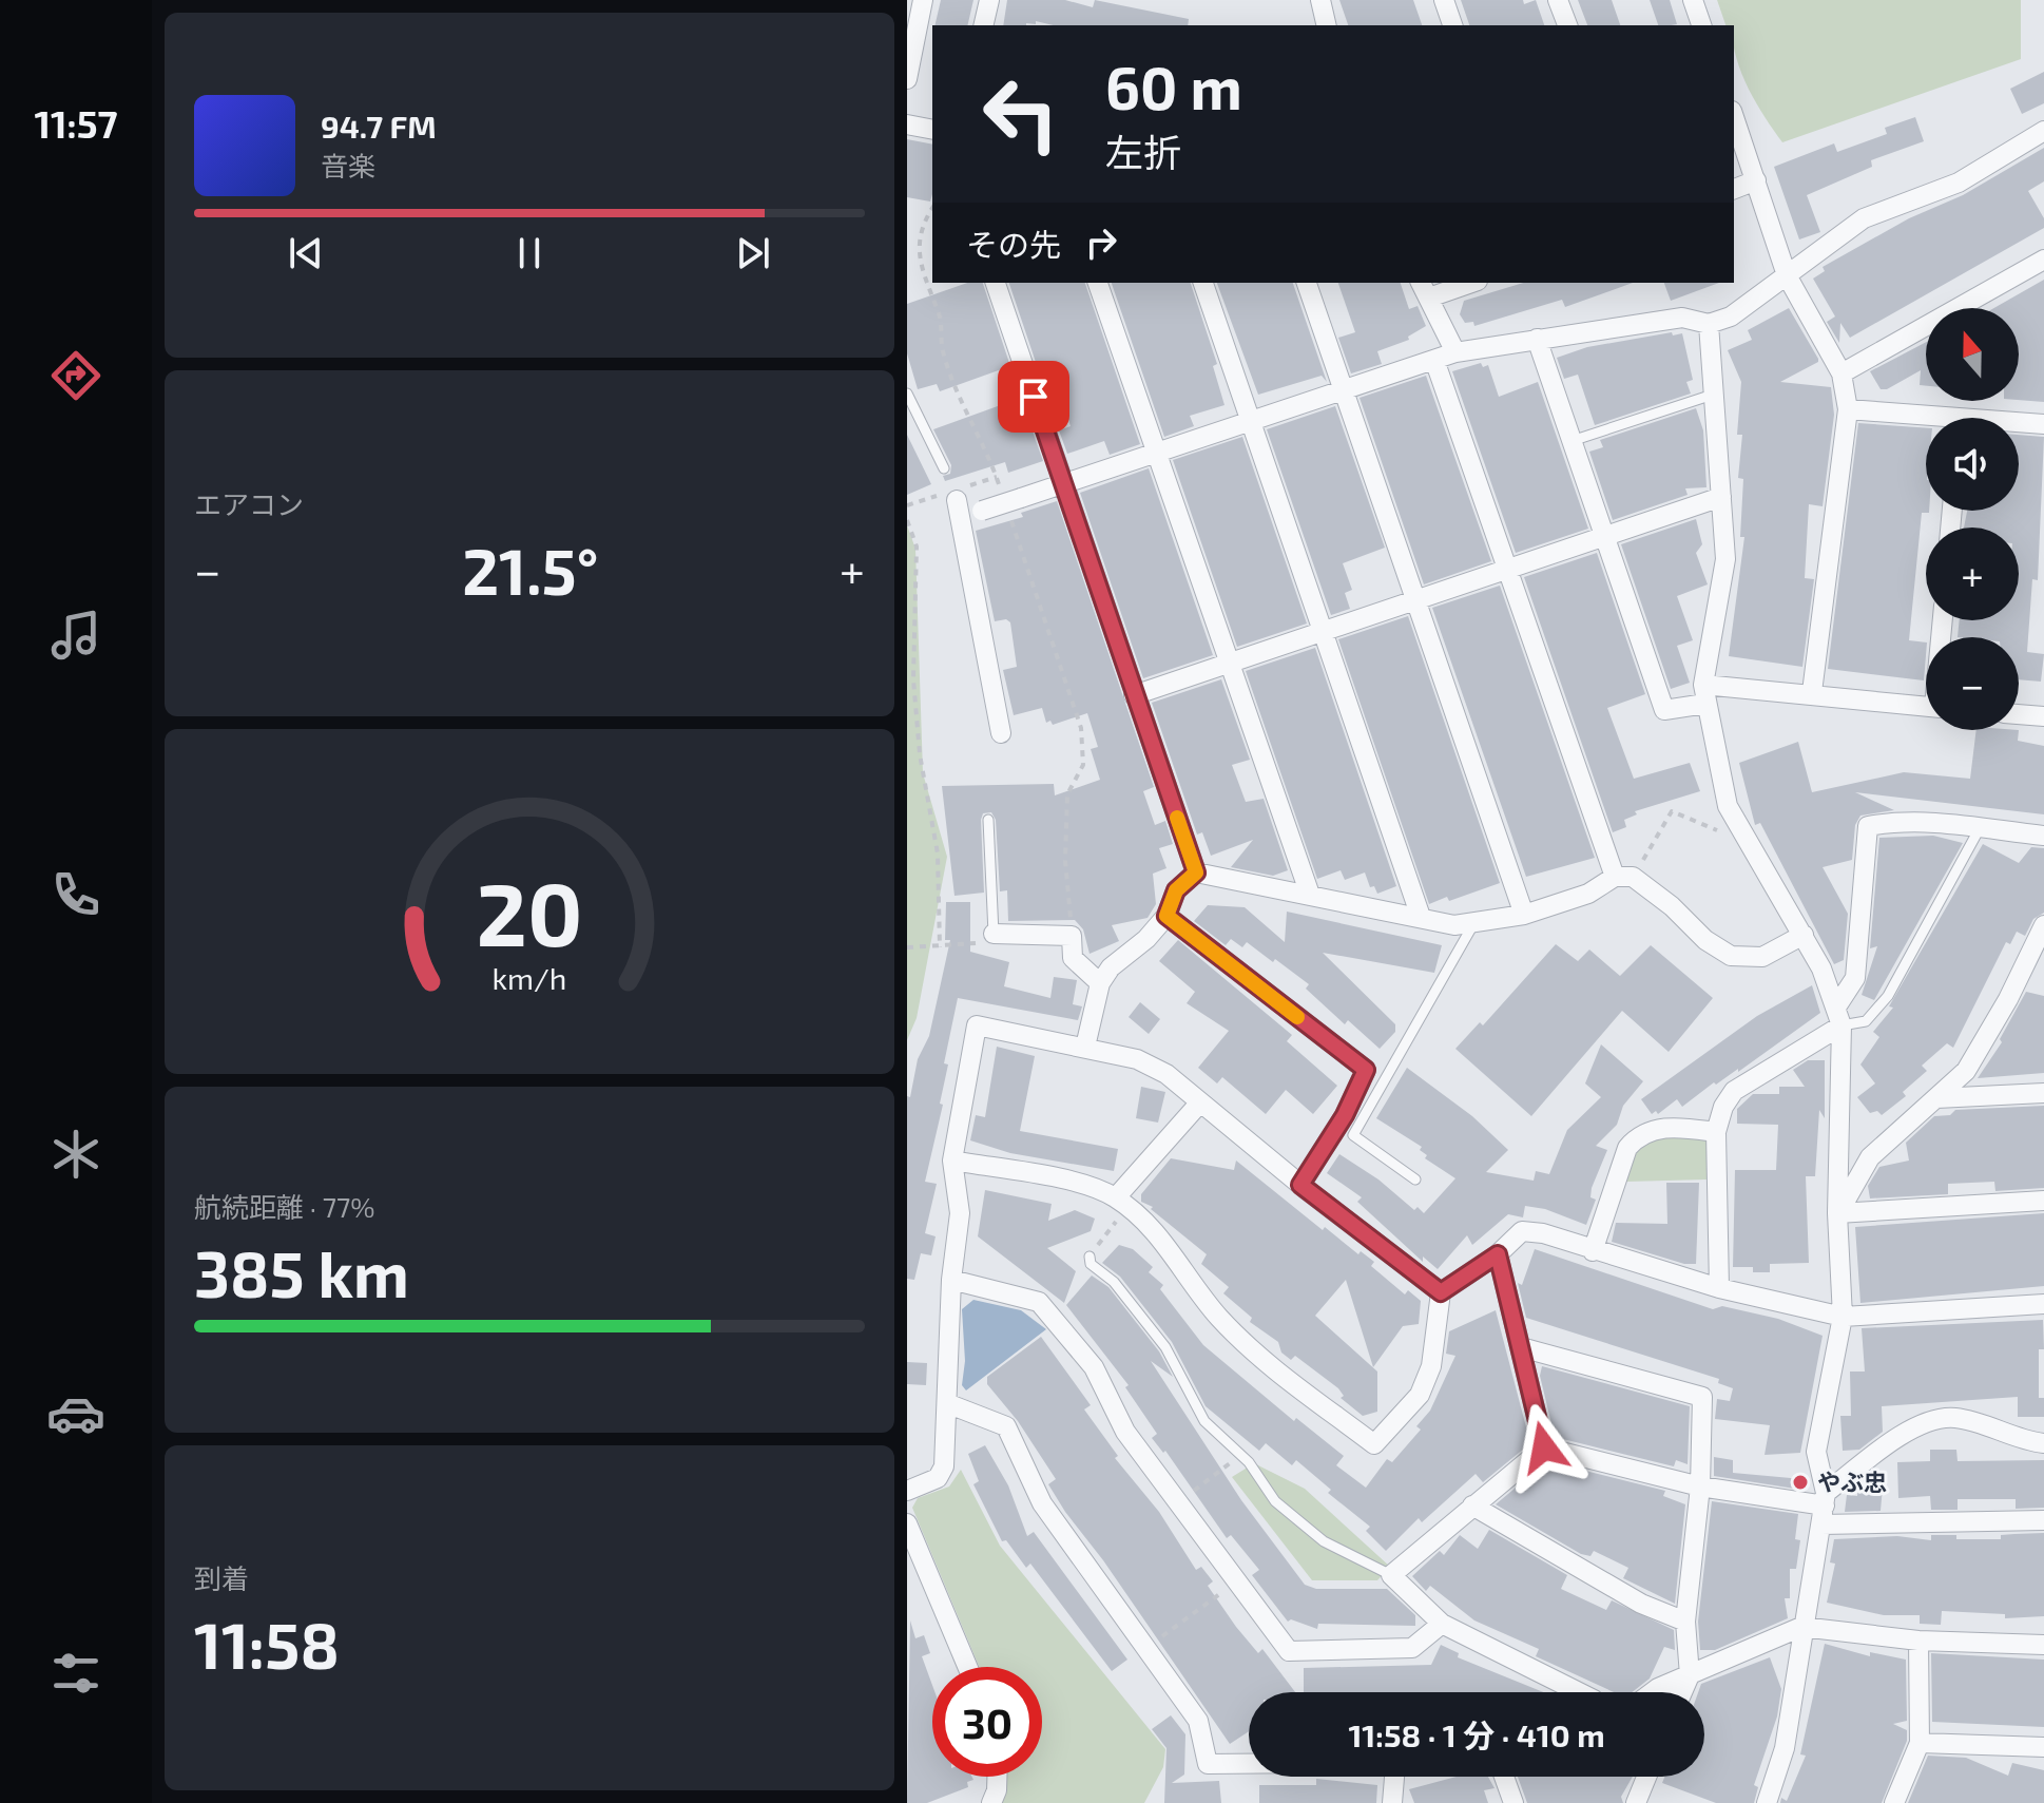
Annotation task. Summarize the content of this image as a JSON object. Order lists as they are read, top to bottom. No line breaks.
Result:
{"places":["やぶ忠"],"north":"top","page":{"tabs":"11:57","turn":["60 m","左折"],"song":["94.7 FM","音楽"],"then":"その先","map_buttons":["+","−"],"tile":["エアコン",["航続距離 · 77%","385 km"],["到着","11:58"]],"heat":["−","21.5°","+"],"limit":"30","trip":"11:58 · 1 分 · 410 m","gauge":["20","km/h"]}}
